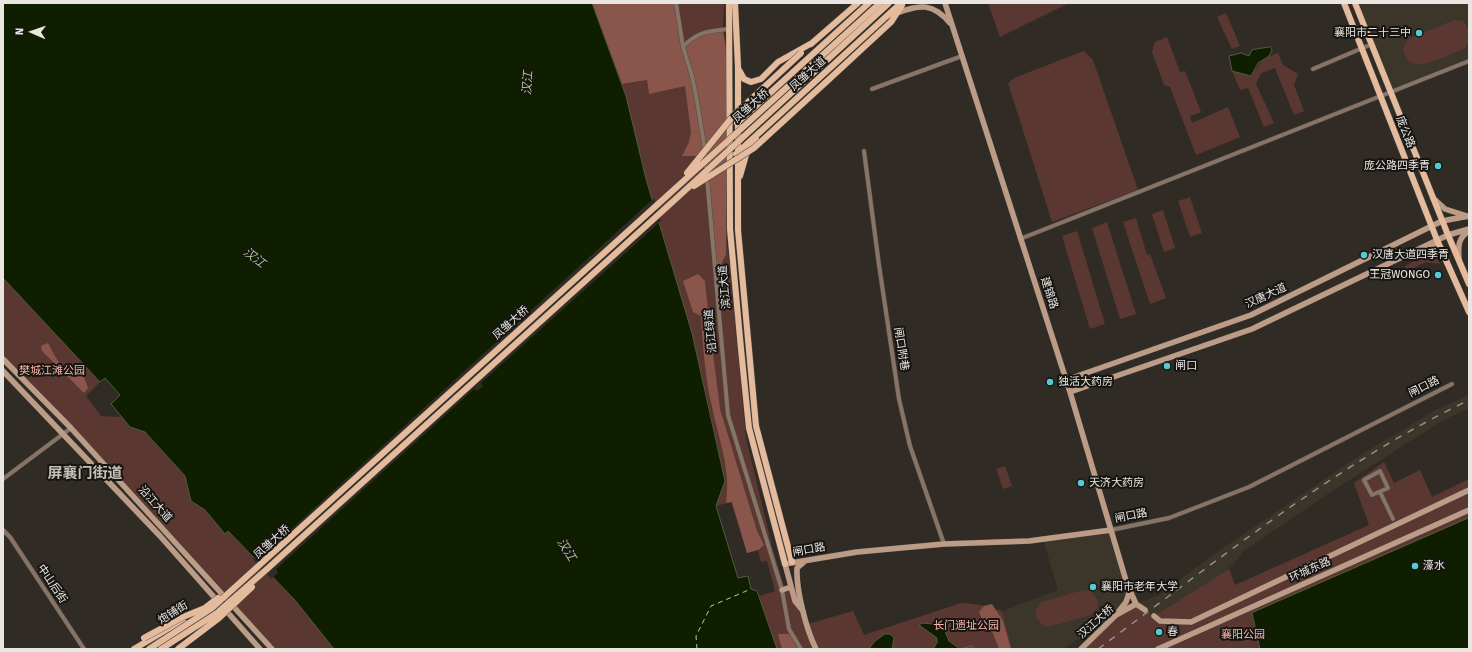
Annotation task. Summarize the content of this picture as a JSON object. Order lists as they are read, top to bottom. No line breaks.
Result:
{"streets":{"main road":["凤雏大道","凤雏大桥","庞公路","滨江大道","建锦路","汉唐大道","闸口路","沿江大道","环城东路","炮铺街","汉江大桥"],"street":["沿江绿道","闸口附巷","中山后街"]},"crossings":[["凤雏大道","滨江大道"],["庞公路","汉唐大道"],["滨江大道","闸口路"],["建锦路","汉唐大道"],["建锦路","闸口路"],["建锦路","汉江大桥"],["闸口附巷","闸口路"],["沿江大道","炮铺街"]],"districts":["屏襄门街道"],"water":["汉江"],"parks":["樊城江滩公园","长门遗址公园","襄阳公园"],"places":["襄阳市二十三中","庞公路四季青","汉唐大道四季青","王冠WONGO","闸口","独活大药房","天济大药房","濠水","襄阳市老年大学","春"],"north":"left"}
